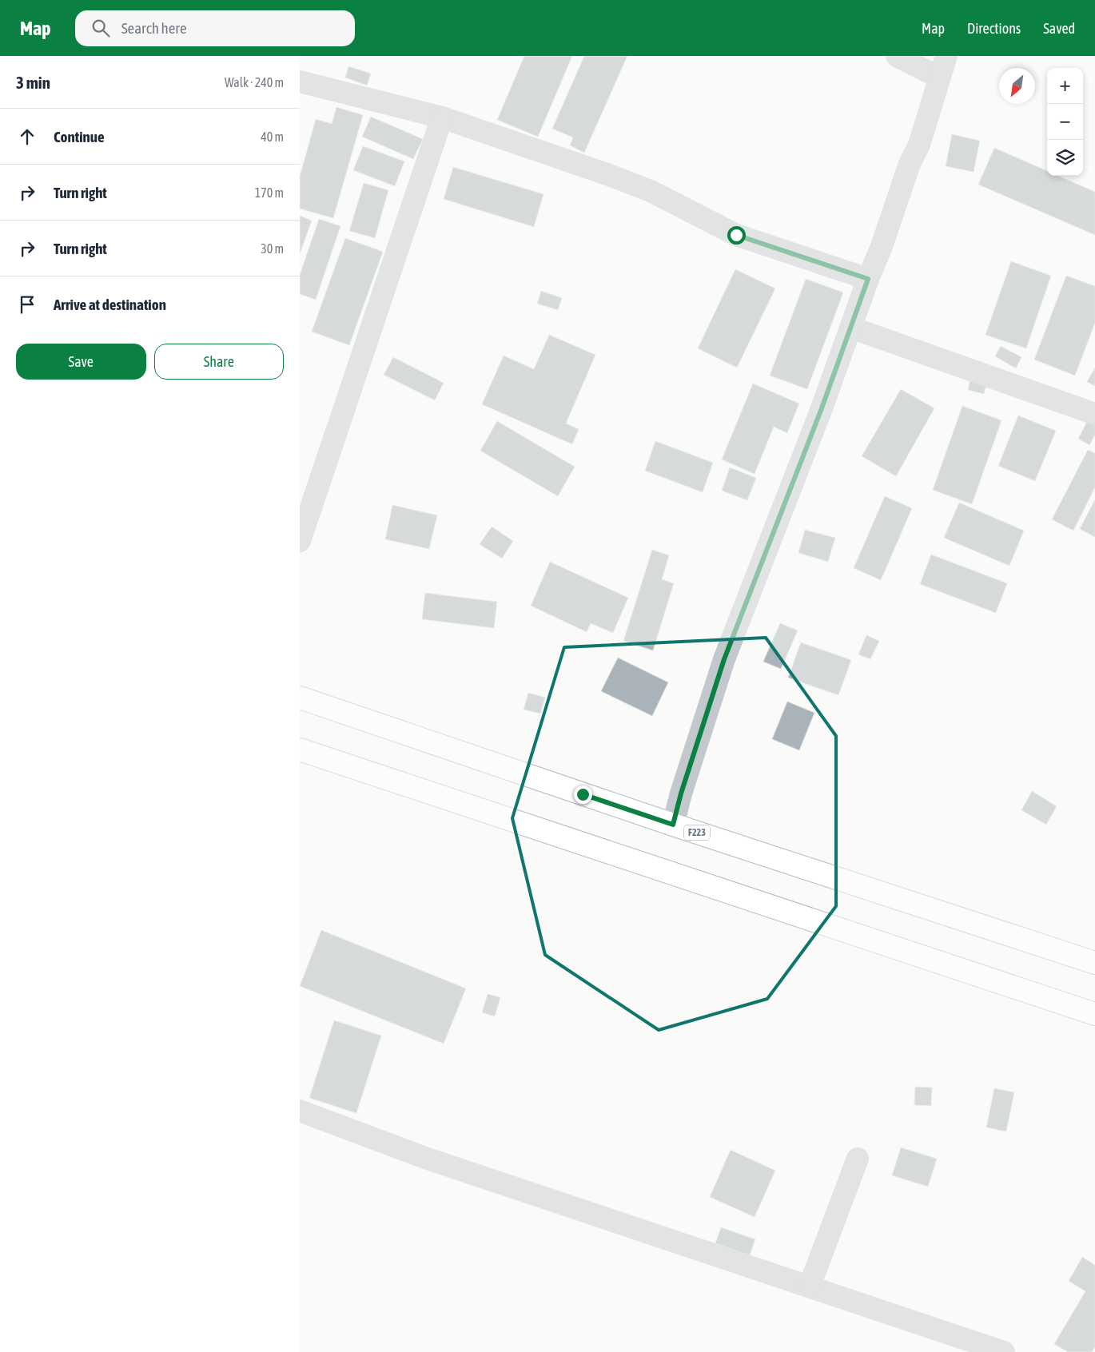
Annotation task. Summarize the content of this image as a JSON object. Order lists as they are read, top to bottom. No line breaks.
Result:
{"streets":{"main road":["F223"]},"north":"bottom left","page":{"header":"Map","search":"Search here","nav":["Map","Directions","Saved"],"heading":["3 min","Walk · 240 m"],"map_buttons":["+","−"],"list":[["Continue","40 m"],["Turn right","170 m"],["Turn right","30 m"],"Arrive at destination"],"buttons":["Save","Share"]}}
